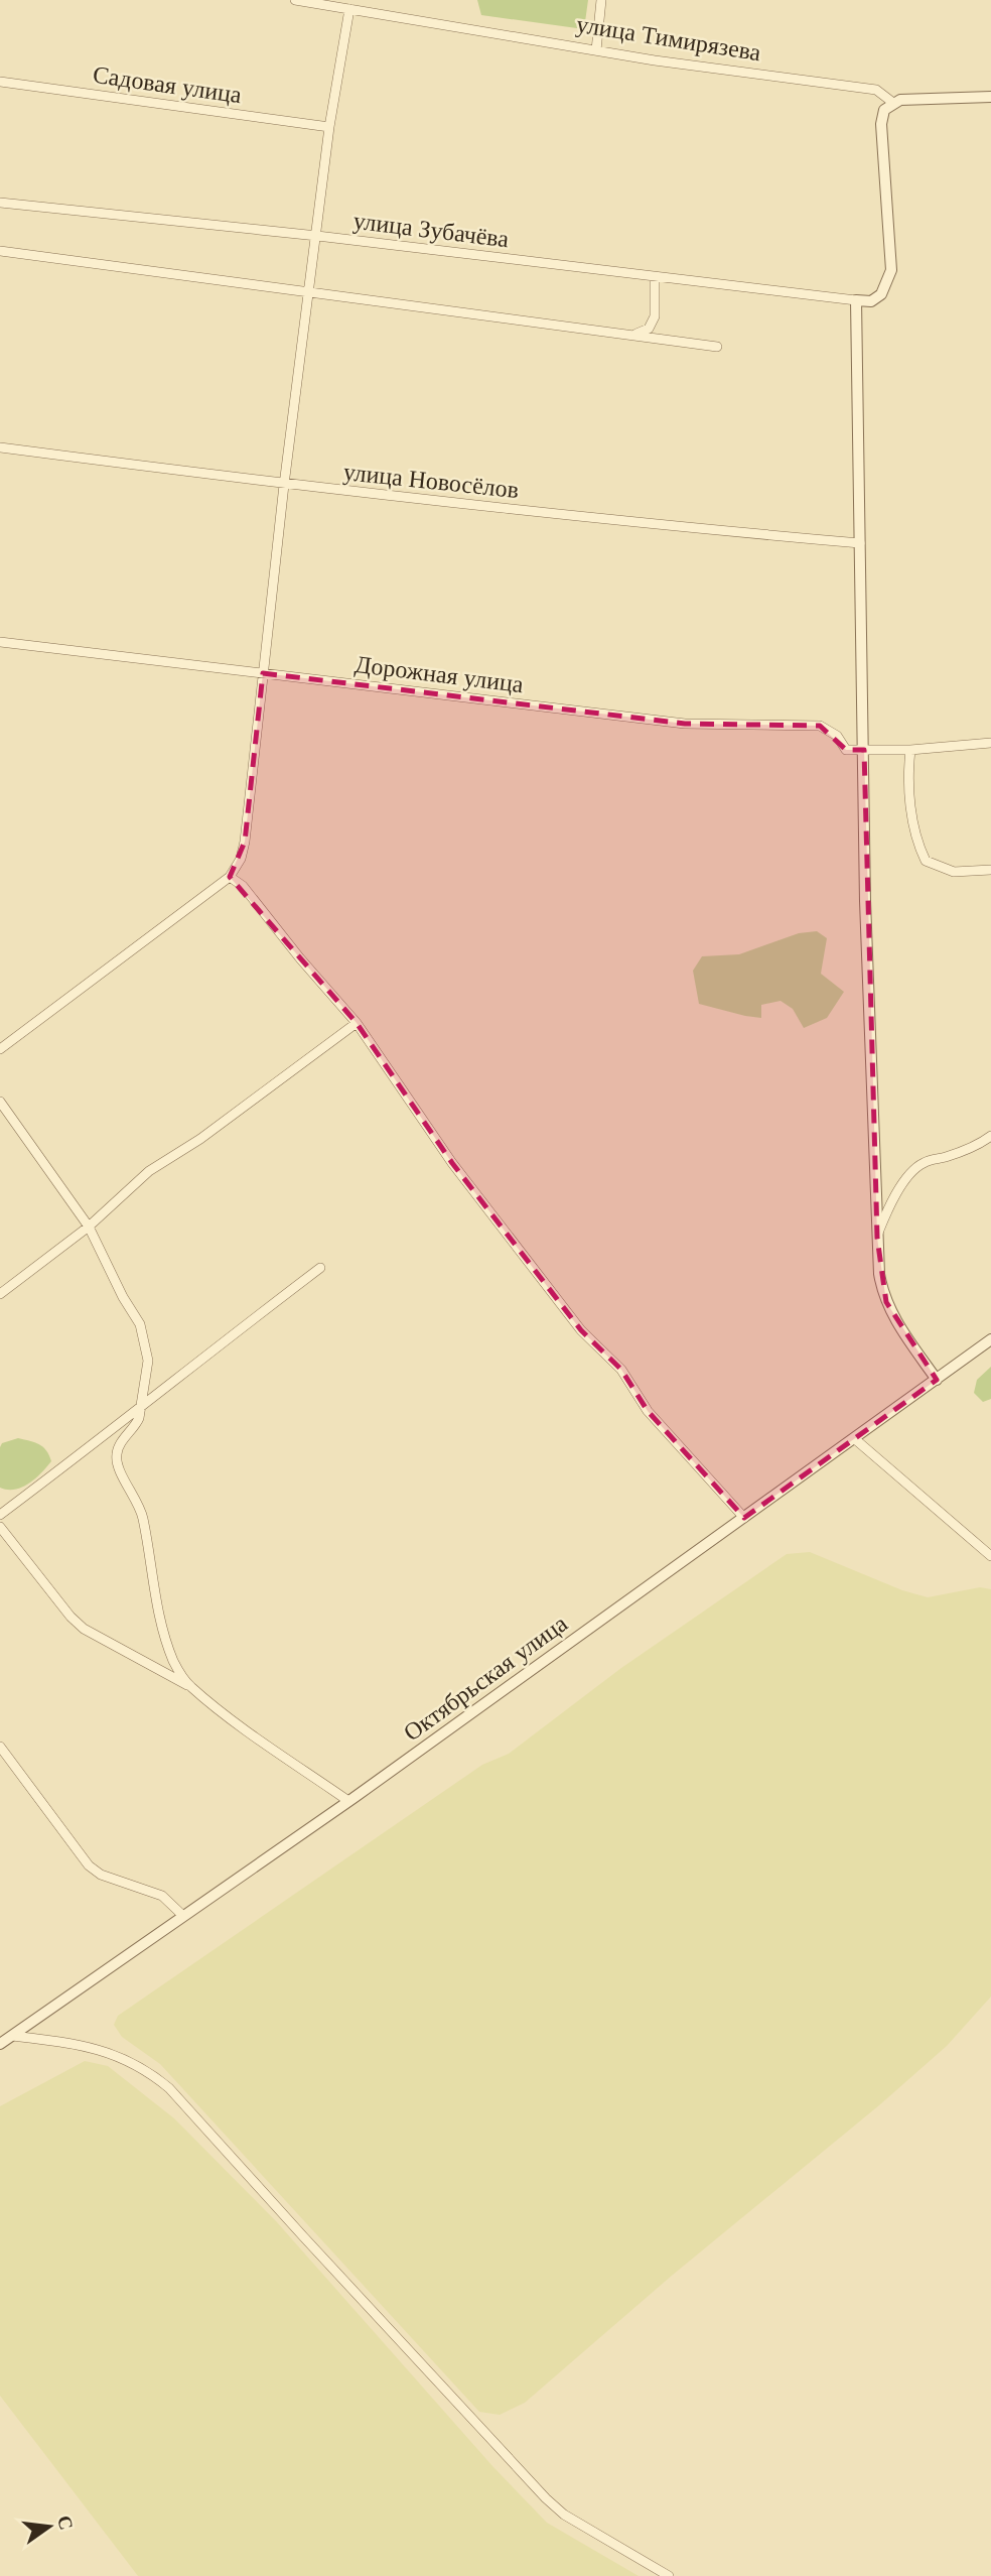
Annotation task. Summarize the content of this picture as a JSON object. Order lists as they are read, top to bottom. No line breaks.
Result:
{"streets":{"street":["улица Тимирязева","Садовая улица","улица Зубачёва","улица Новосёлов","Дорожная улица","Октябрьская улица"]},"north":"right"}
